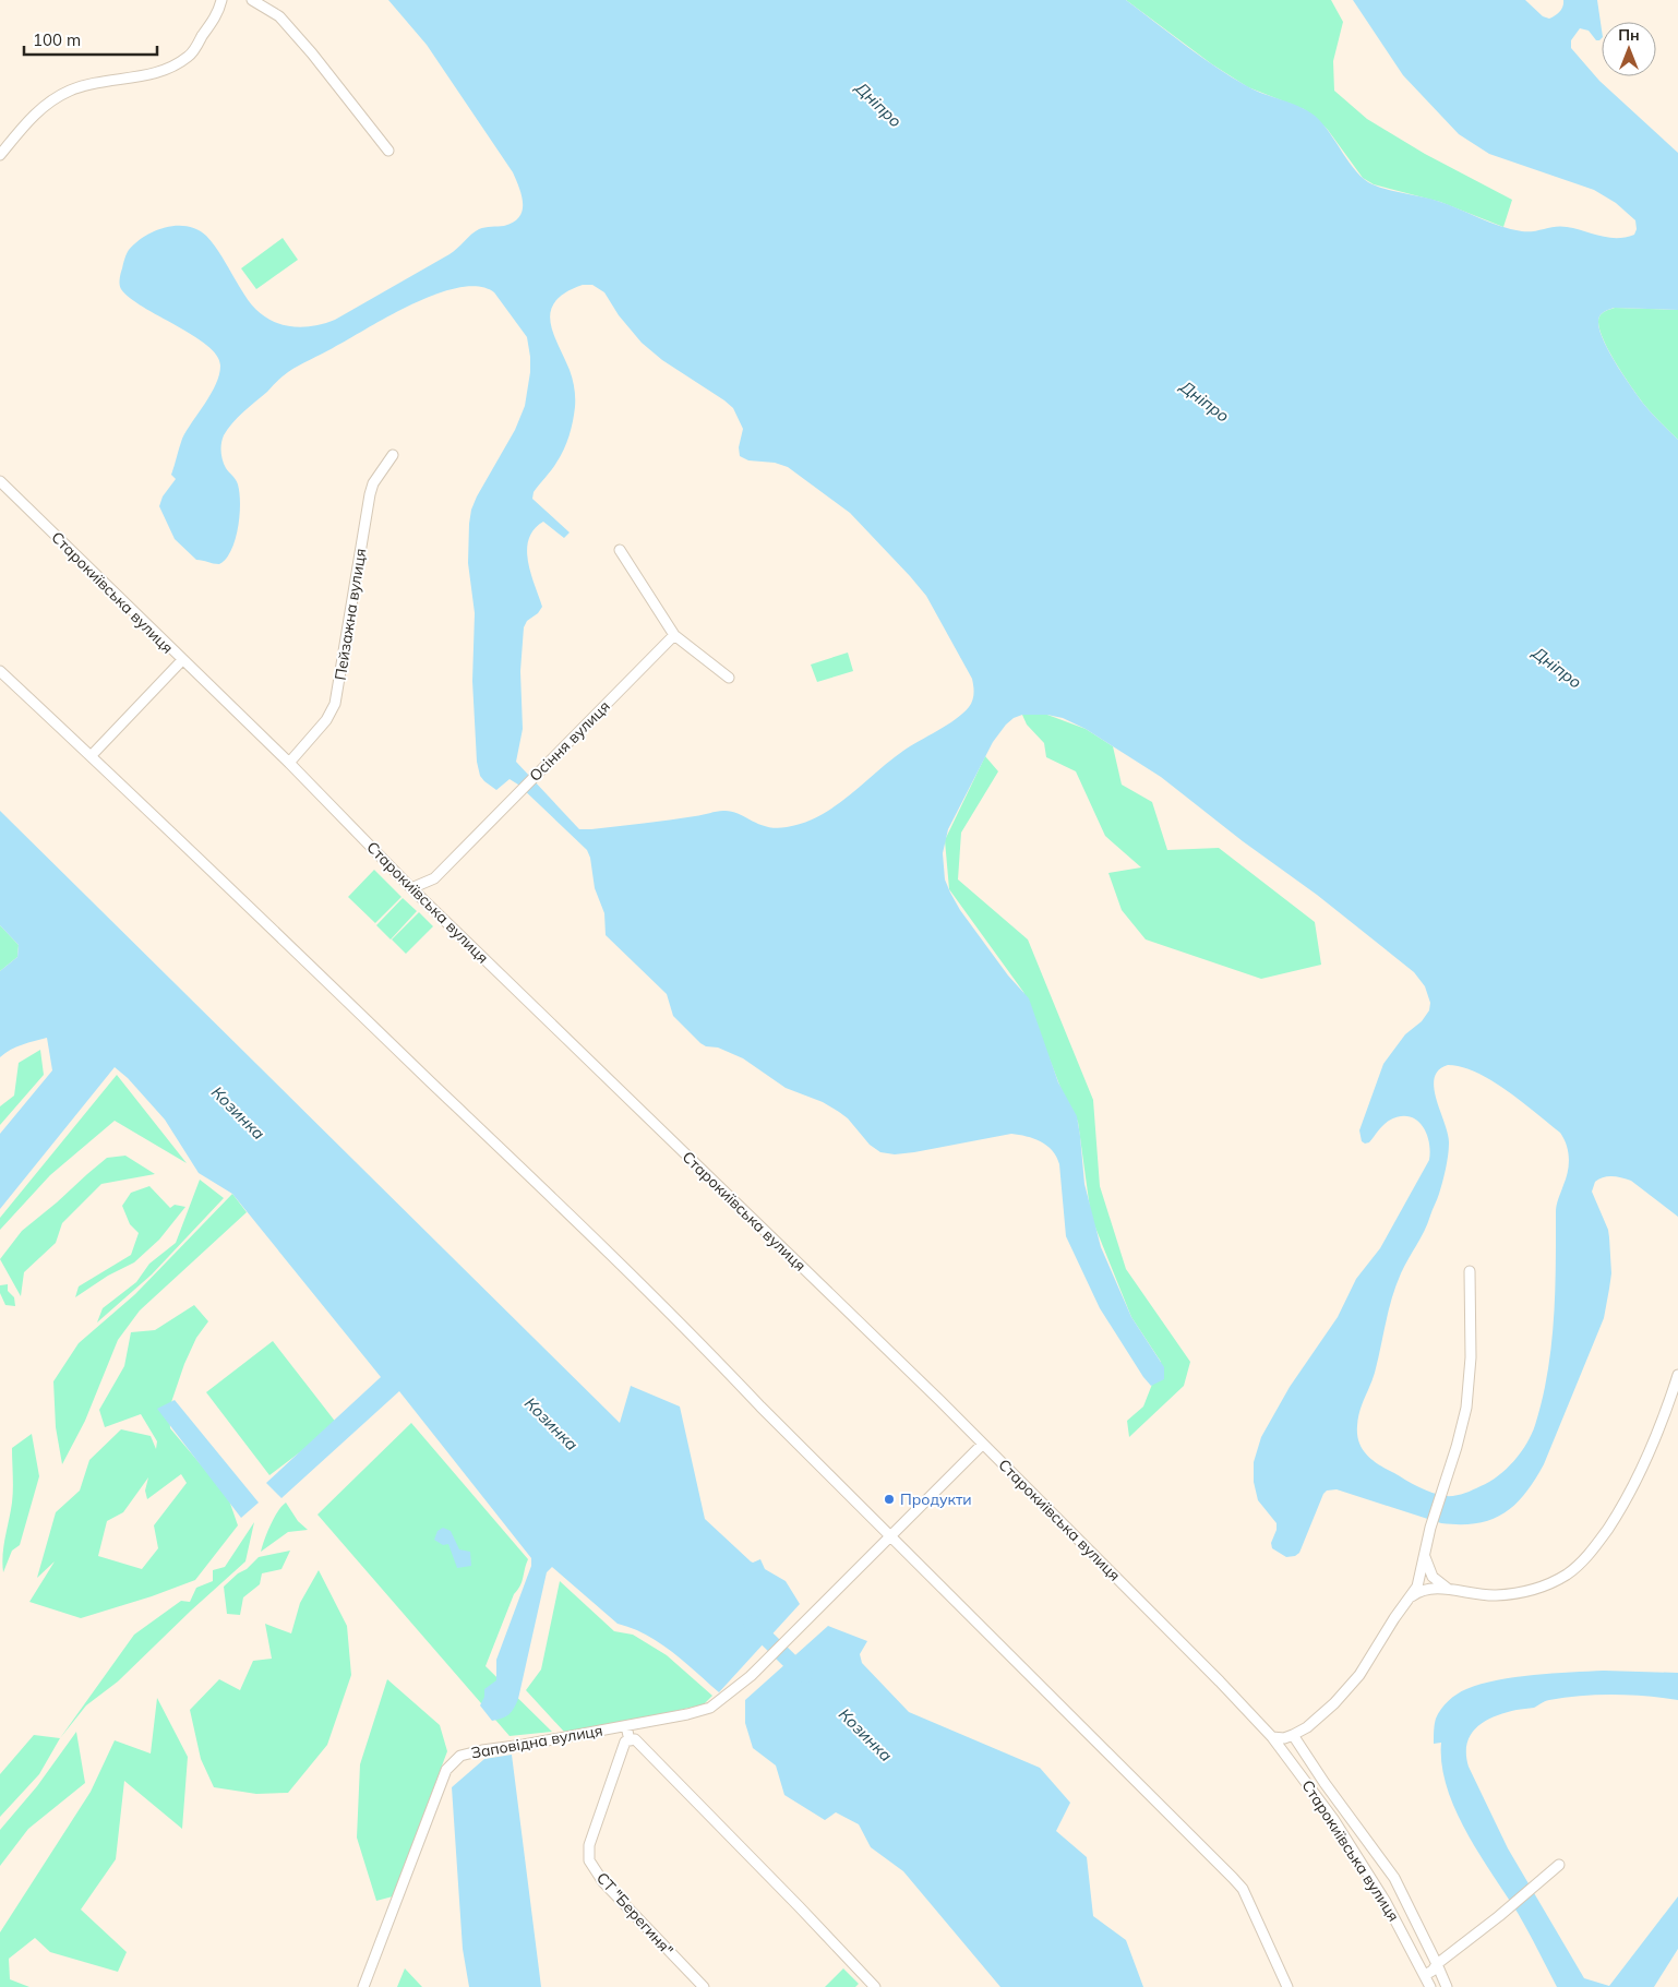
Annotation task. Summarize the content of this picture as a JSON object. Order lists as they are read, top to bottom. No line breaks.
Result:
{"streets":{"street":["Старокиївська вулиця","Пейзажна вулиця","Осіння вулиця","Заповідна вулиця","СТ \"Берегиня\""]},"crossings":[["Старокиївська вулиця","Пейзажна вулиця"],["Старокиївська вулиця","Осіння вулиця"],["Старокиївська вулиця","Заповідна вулиця"]],"water":["Дніпро","Козинка"],"places":["Продукти"],"scale_bar":"100 m","north":"top"}
